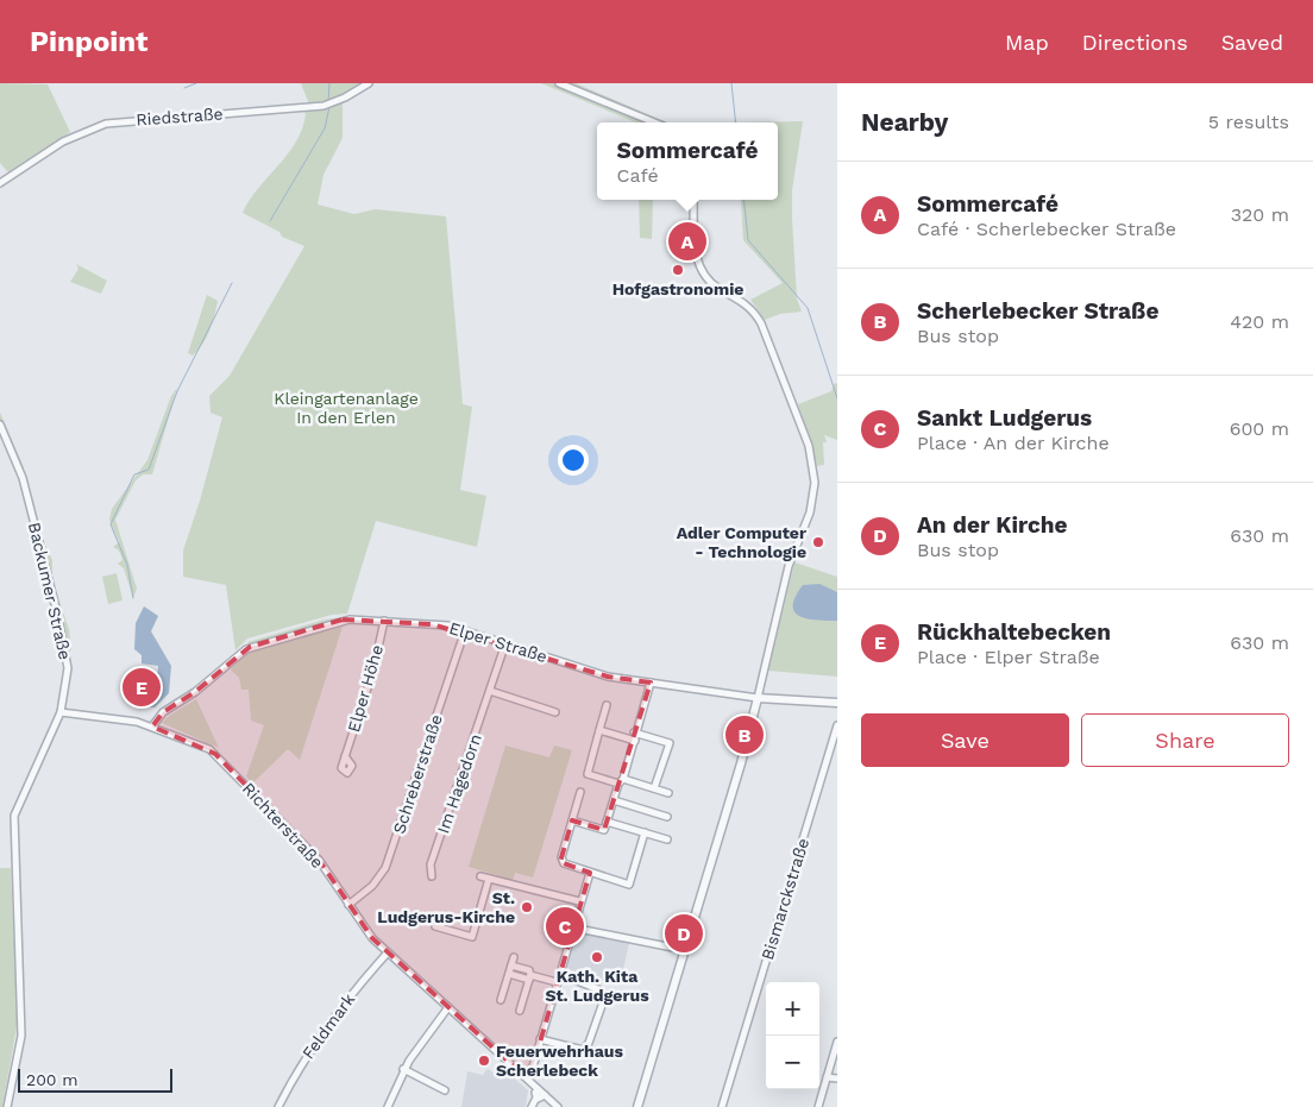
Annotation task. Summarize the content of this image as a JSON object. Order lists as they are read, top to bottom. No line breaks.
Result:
{"streets":{"street":["Riedstraße","Backumer Straße","Elper Straße","Elper Höhe","Schreberstraße","Im Hagedorn","Richterstraße","Bismarckstraße","Feldmark"]},"crossings":[["Backumer Straße","Richterstraße"],["Elper Straße","Elper Höhe"],["Elper Straße","Schreberstraße"],["Elper Straße","Im Hagedorn"],["Elper Straße","Richterstraße"],["Schreberstraße","Richterstraße"],["Richterstraße","Feldmark"]],"parks":["Kleingartenanlage In den Erlen"],"places":["Hofgastronomie","Adler Computer - Technologie","St. Ludgerus-Kirche","Kath. Kita St. Ludgerus","Feuerwehrhaus Scherlebeck"],"scale_bar":"200 m","page":{"header":"Pinpoint","nav":["Map","Directions","Saved"],"heading":["Nearby","5 results"],"popup":["Sommercafé","Café"],"list":[{"mark":"A","name":"Sommercafé","note":"Café · Scherlebecker Straße","value":"320 m"},{"mark":"B","name":"Scherlebecker Straße","note":"Bus stop","value":"420 m"},{"mark":"C","name":"Sankt Ludgerus","note":"Place · An der Kirche","value":"600 m"},{"mark":"D","name":"An der Kirche","note":"Bus stop","value":"630 m"},{"mark":"E","name":"Rückhaltebecken","note":"Place · Elper Straße","value":"630 m"}],"pins":["A","E","B","C","D"],"buttons":["Save","Share"],"map_buttons":["+","−"],"scale":"200 m"}}
